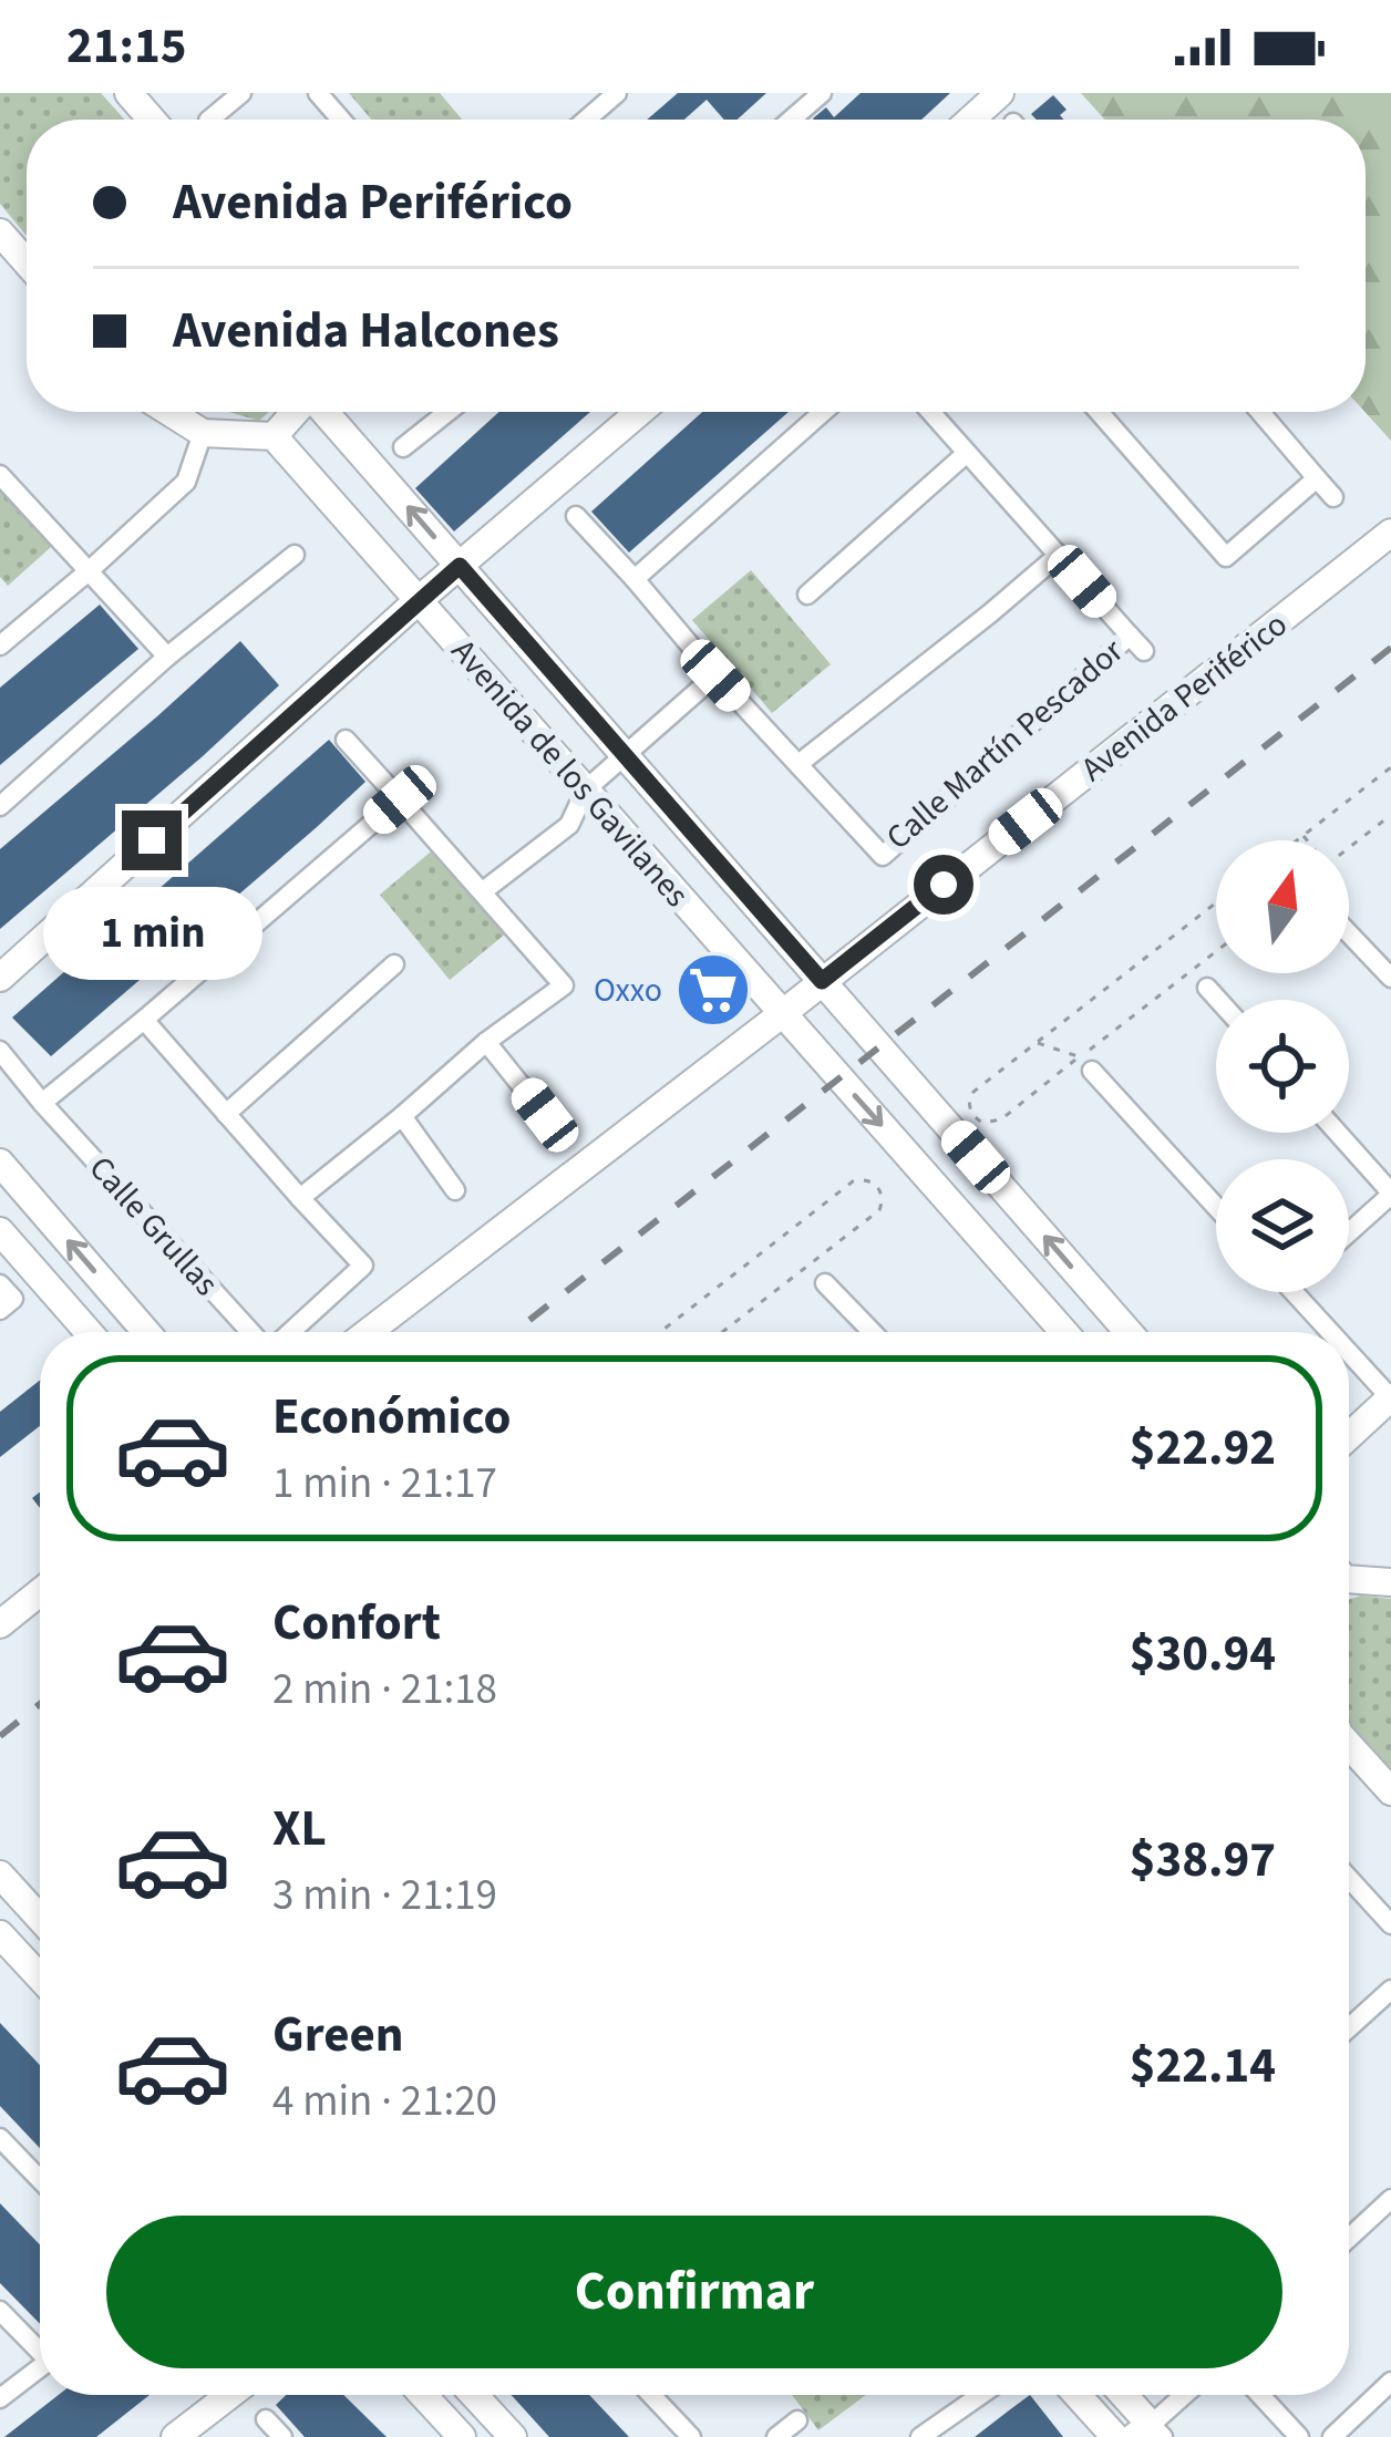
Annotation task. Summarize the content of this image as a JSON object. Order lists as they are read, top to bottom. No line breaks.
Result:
{"streets":{"main road":["Avenida Periférico","Avenida de los Gavilanes"],"street":["Calle Martín Pescador","Calle Grullas"]},"crossings":[["Avenida Periférico","Avenida de los Gavilanes"]],"places":{"supermarket":["Oxxo"]},"north":"top","page":{"status":"21:15","banner":["Avenida Periférico","Avenida Halcones"],"bubble":"1 min","list":[{"name":"Económico","note":"1 min · 21:17","value":"$22.92"},{"name":"Confort","note":"2 min · 21:18","value":"$30.94"},{"name":"XL","note":"3 min · 21:19","value":"$38.97"},{"name":"Green","note":"4 min · 21:20","value":"$22.14"}],"buttons":"Confirmar"}}
